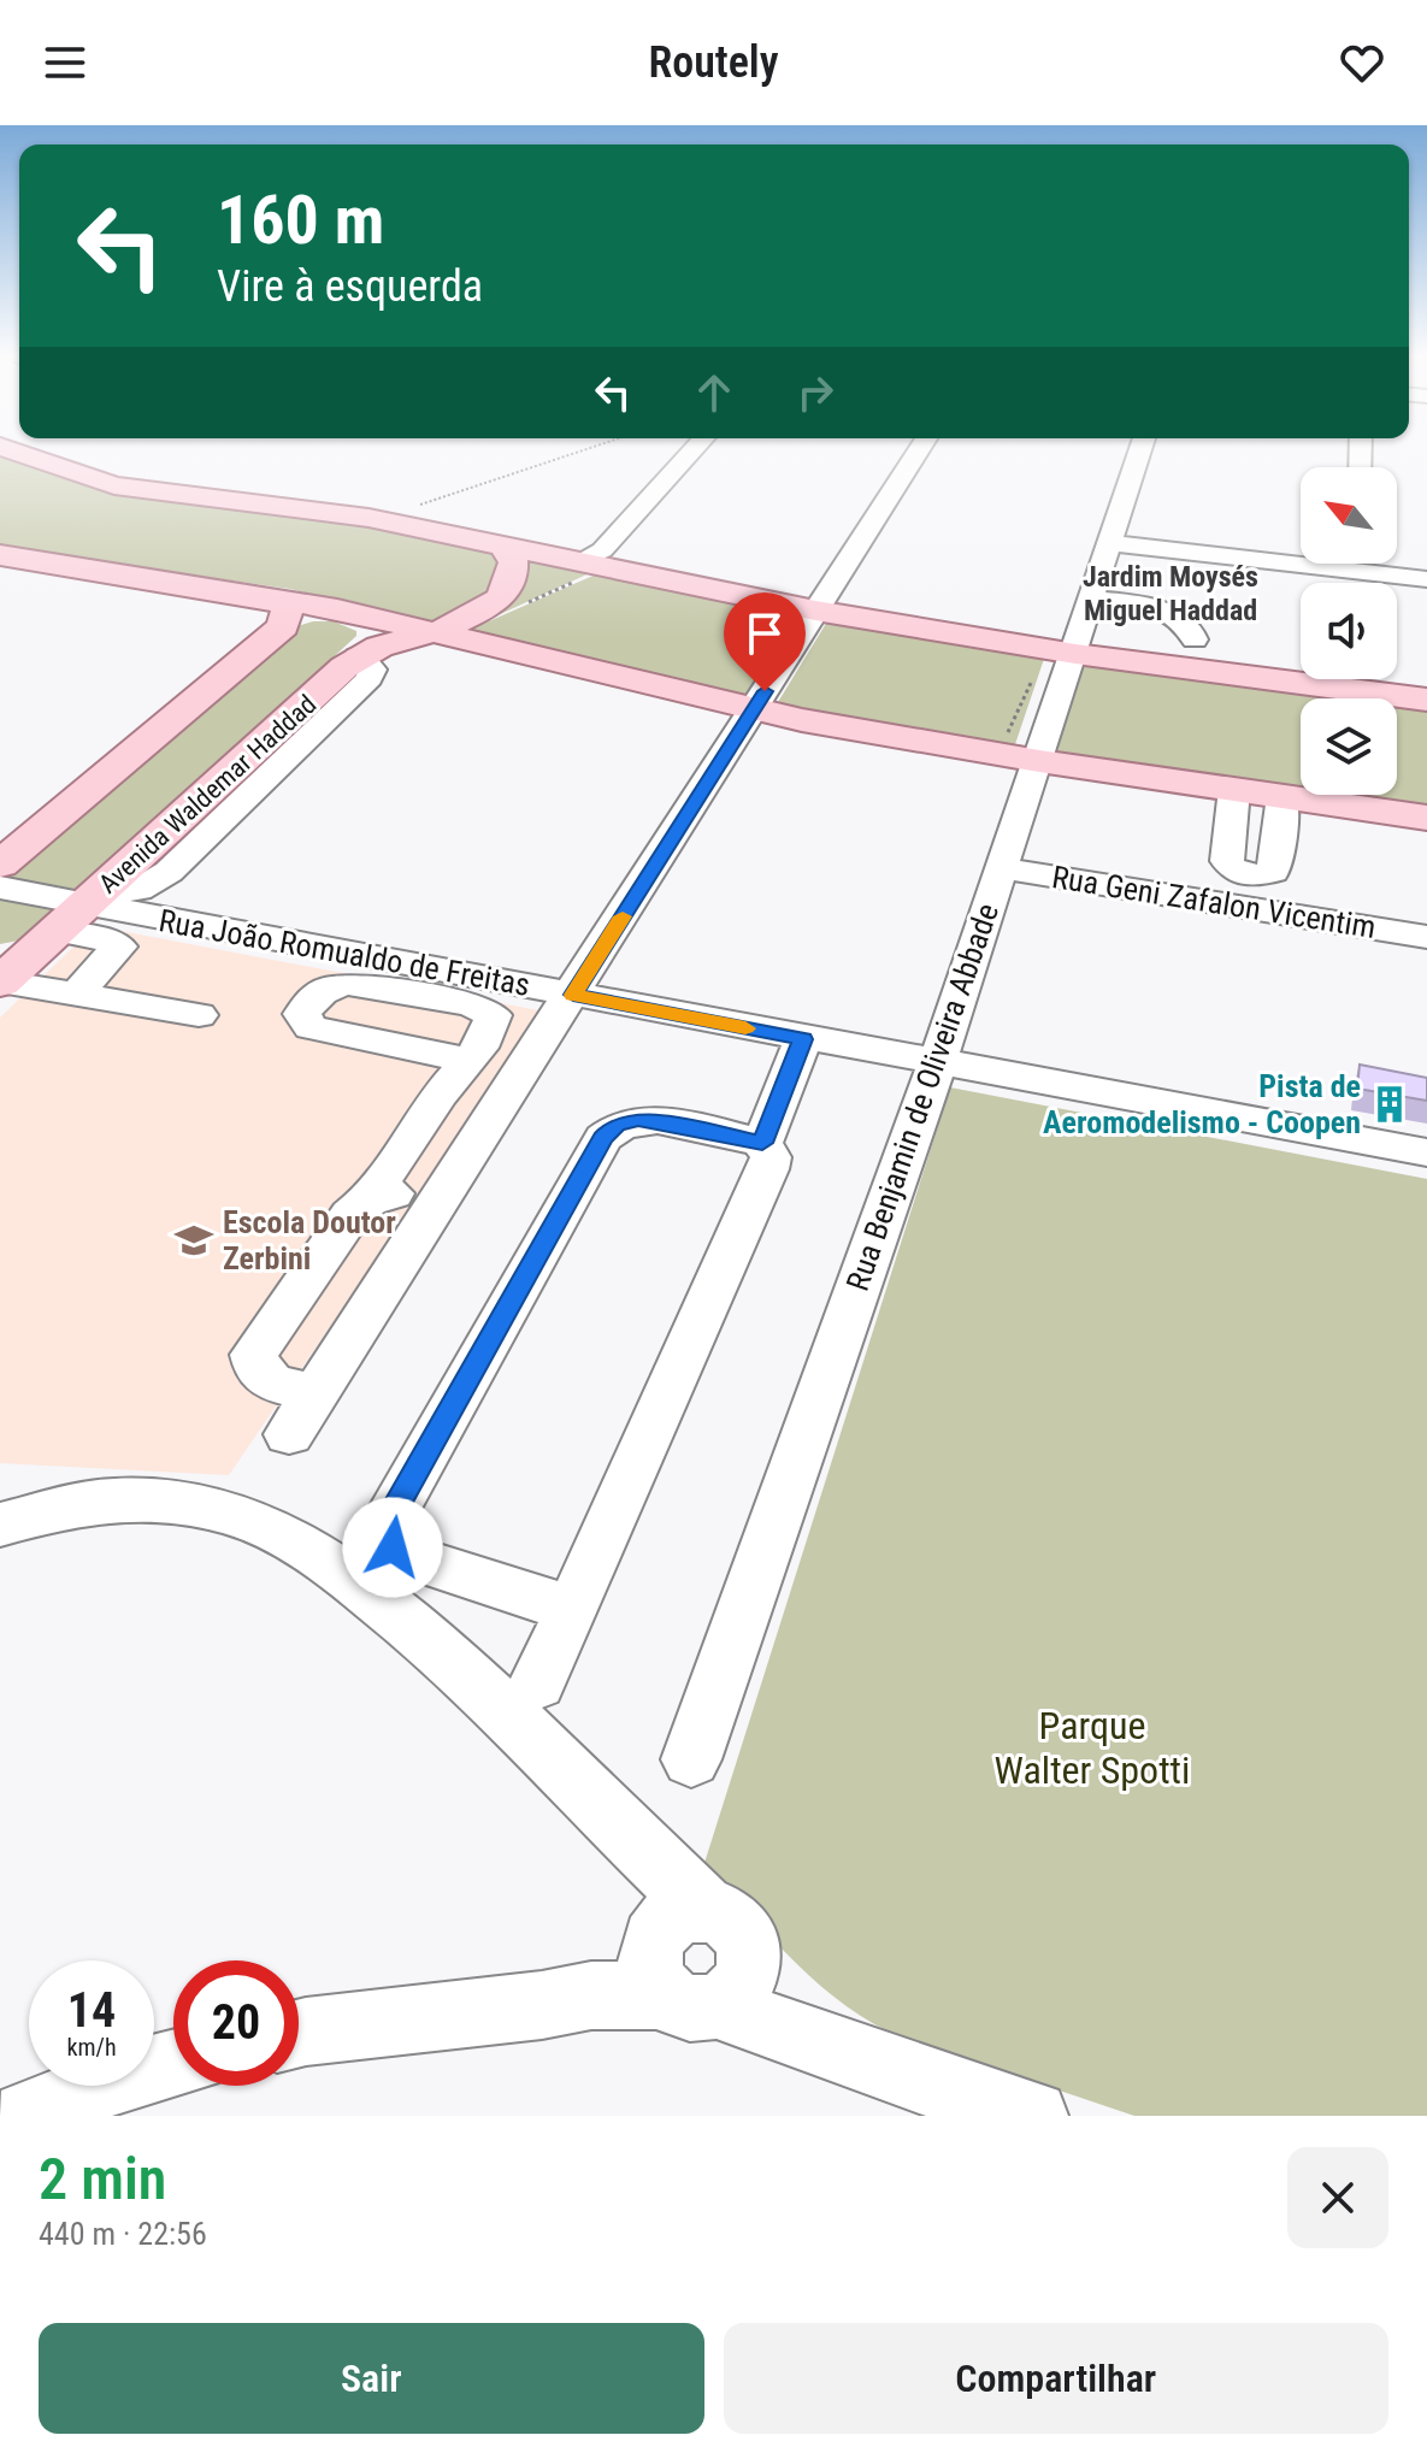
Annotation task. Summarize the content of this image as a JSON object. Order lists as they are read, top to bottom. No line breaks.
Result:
{"streets":{"main road":["Avenida Waldemar Haddad"],"street":["Rua Geni Zafalon Vicentim","Rua João Romualdo de Freitas","Rua Benjamin de Oliveira Abbade"]},"crossings":[["Avenida Waldemar Haddad","Rua João Romualdo de Freitas"],["Rua Geni Zafalon Vicentim","Rua Benjamin de Oliveira Abbade"],["Rua João Romualdo de Freitas","Rua Benjamin de Oliveira Abbade"]],"districts":["Jardim Moysés Miguel Haddad"],"parks":["Parque Walter Spotti"],"places":{"building":["Pista de Aeromodelismo - Coopen"],"school or university":["Escola Doutor Zerbini"]},"north":"top left","page":{"header":"Routely","turn":["160 m","Vire à esquerda"],"speed":"14 km/h","limit":"20","heading":["2 min","440 m · 22:56"],"buttons":["Sair","Compartilhar"]}}
